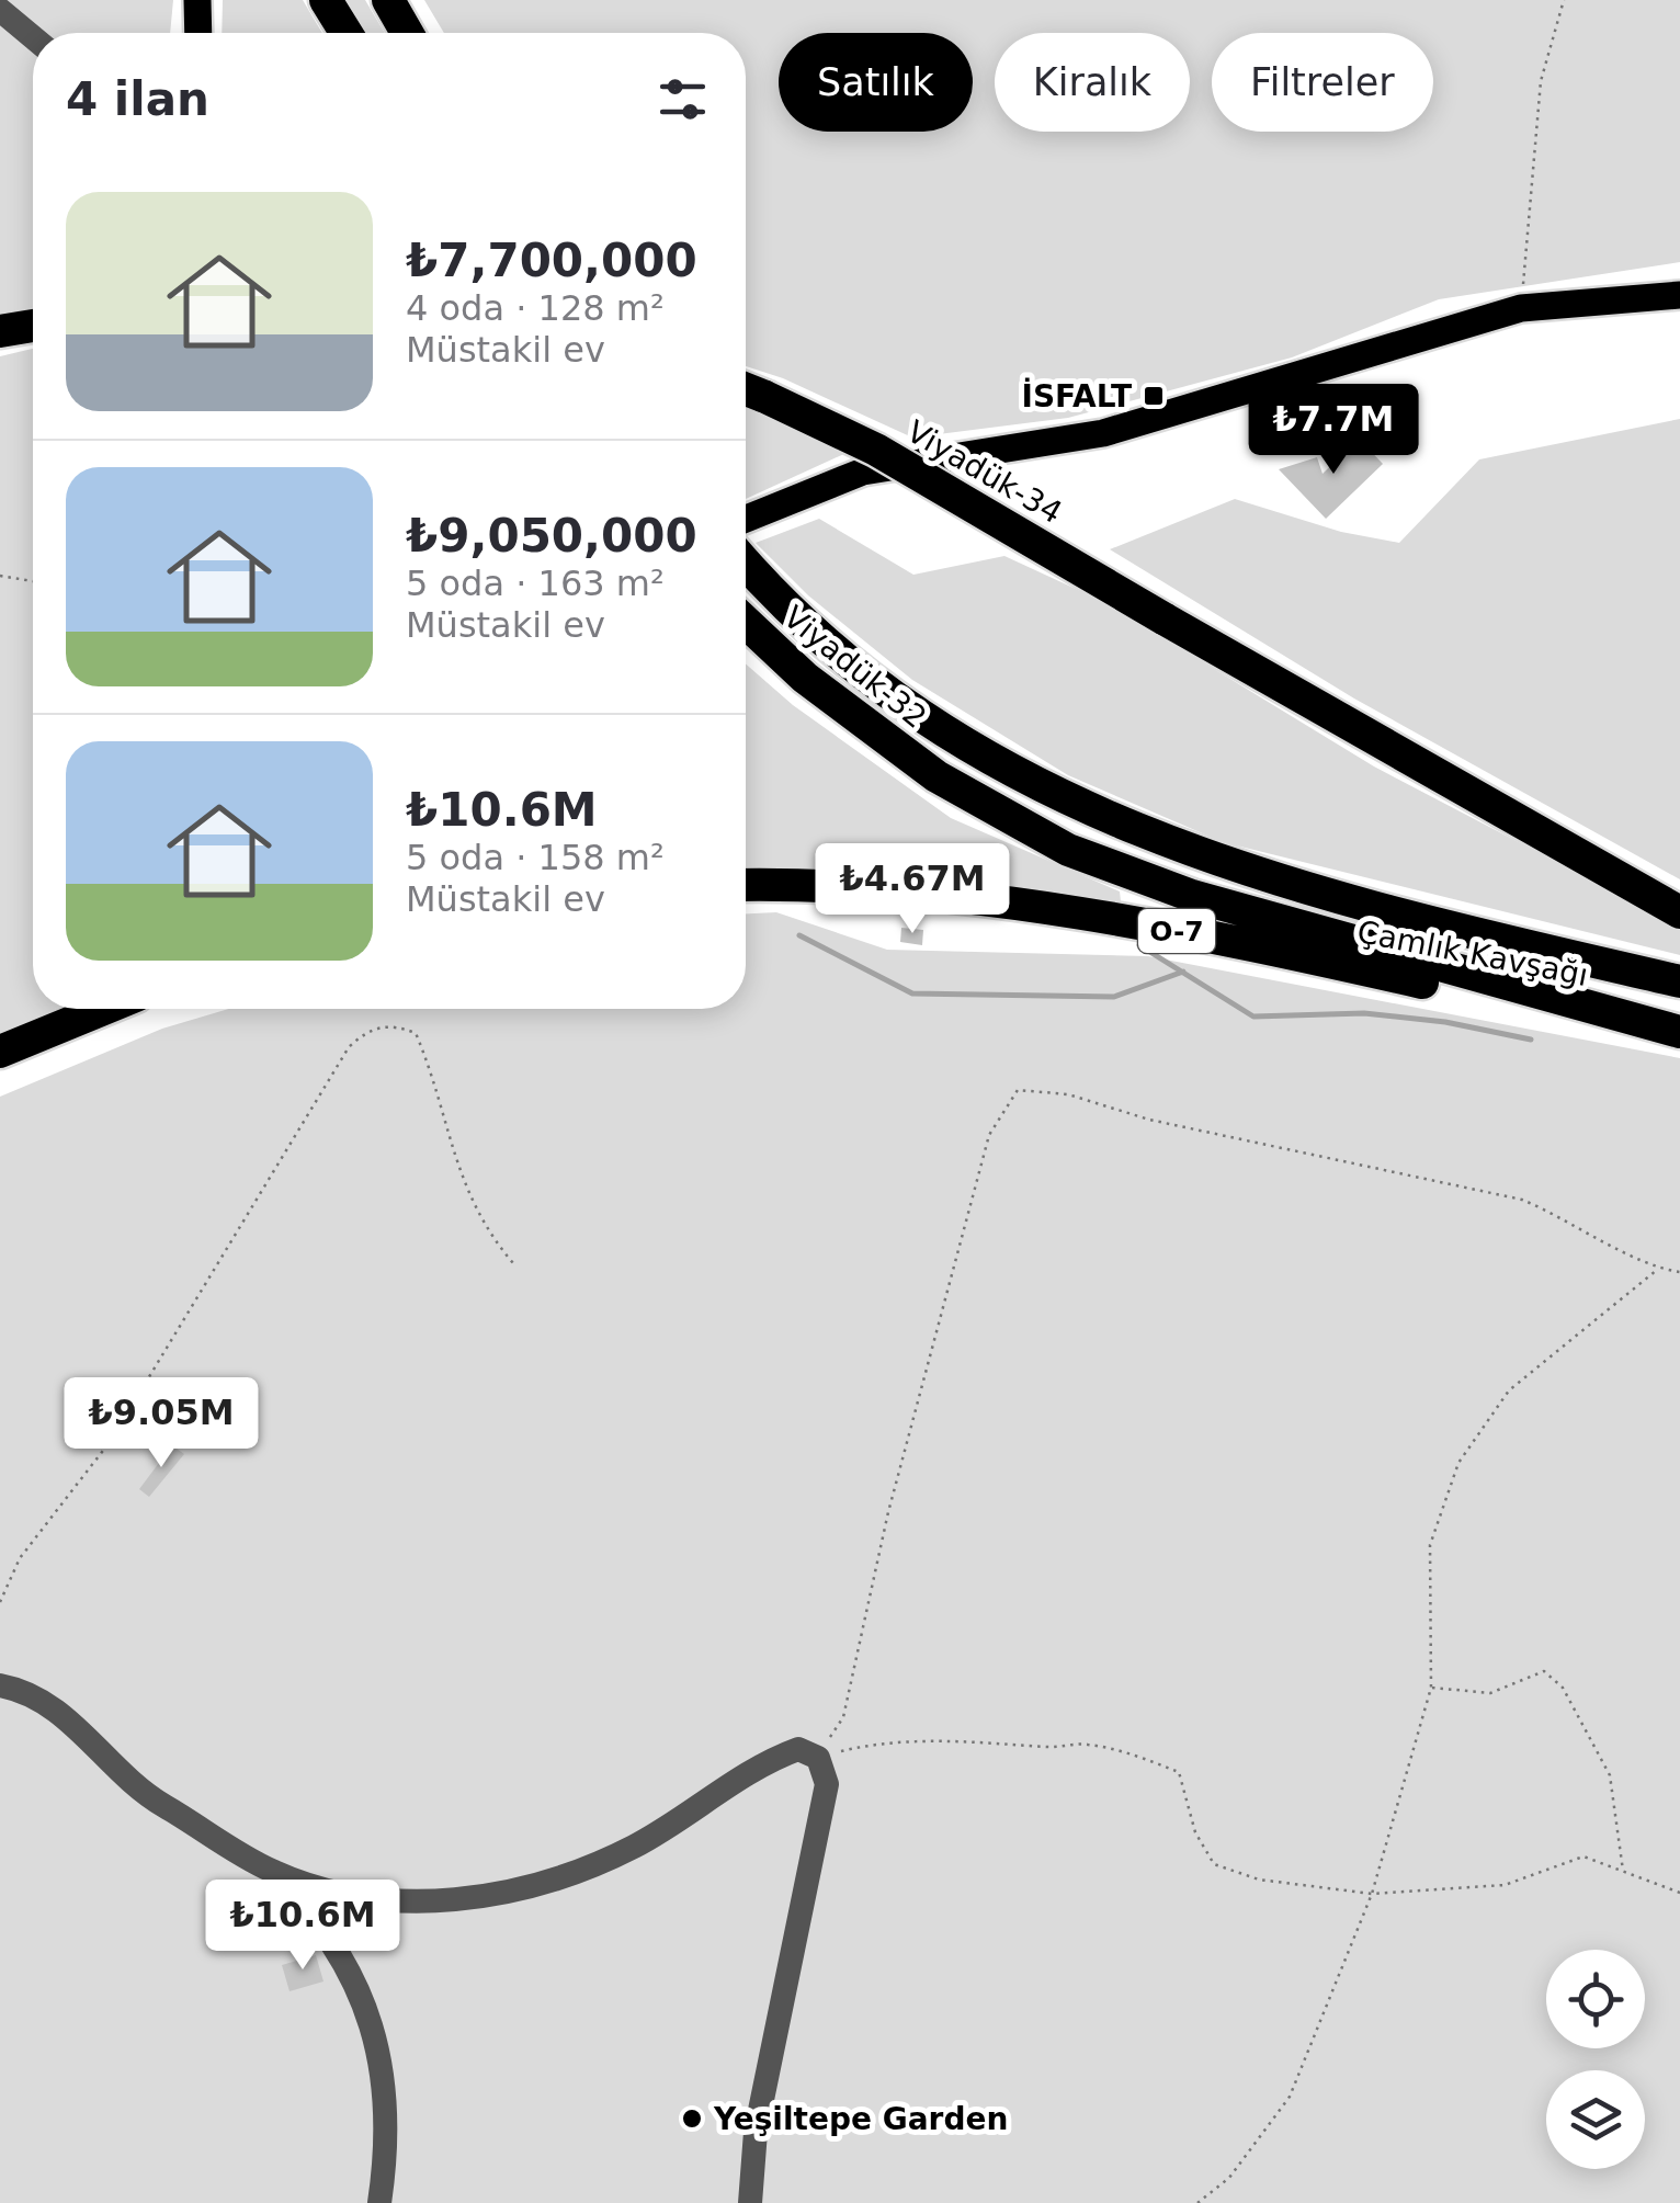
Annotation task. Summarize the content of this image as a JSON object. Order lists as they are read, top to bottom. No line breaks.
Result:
{"streets":{"highway":["Viyadük-34","Viyadük-32","O-7","Çamlık Kavşağı"]},"crossings":[["Viyadük-32","Çamlık Kavşağı"],["O-7","Çamlık Kavşağı"]],"places":{"transit":["İSFALT"],"other":["Yeşiltepe Garden"]},"page":{"chip":["Satılık","Kiralık","Filtreler"],"heading":"4 ilan","list":[{"name":"₺7,700,000","note":"4 oda · 128 m² · Müstakil ev"},{"name":"₺9,050,000","note":"5 oda · 163 m² · Müstakil ev"},{"name":"₺10.6M","note":"5 oda · 158 m² · Müstakil ev"}],"price":["₺7.7M","₺4.67M","₺9.05M","₺10.6M"]}}
